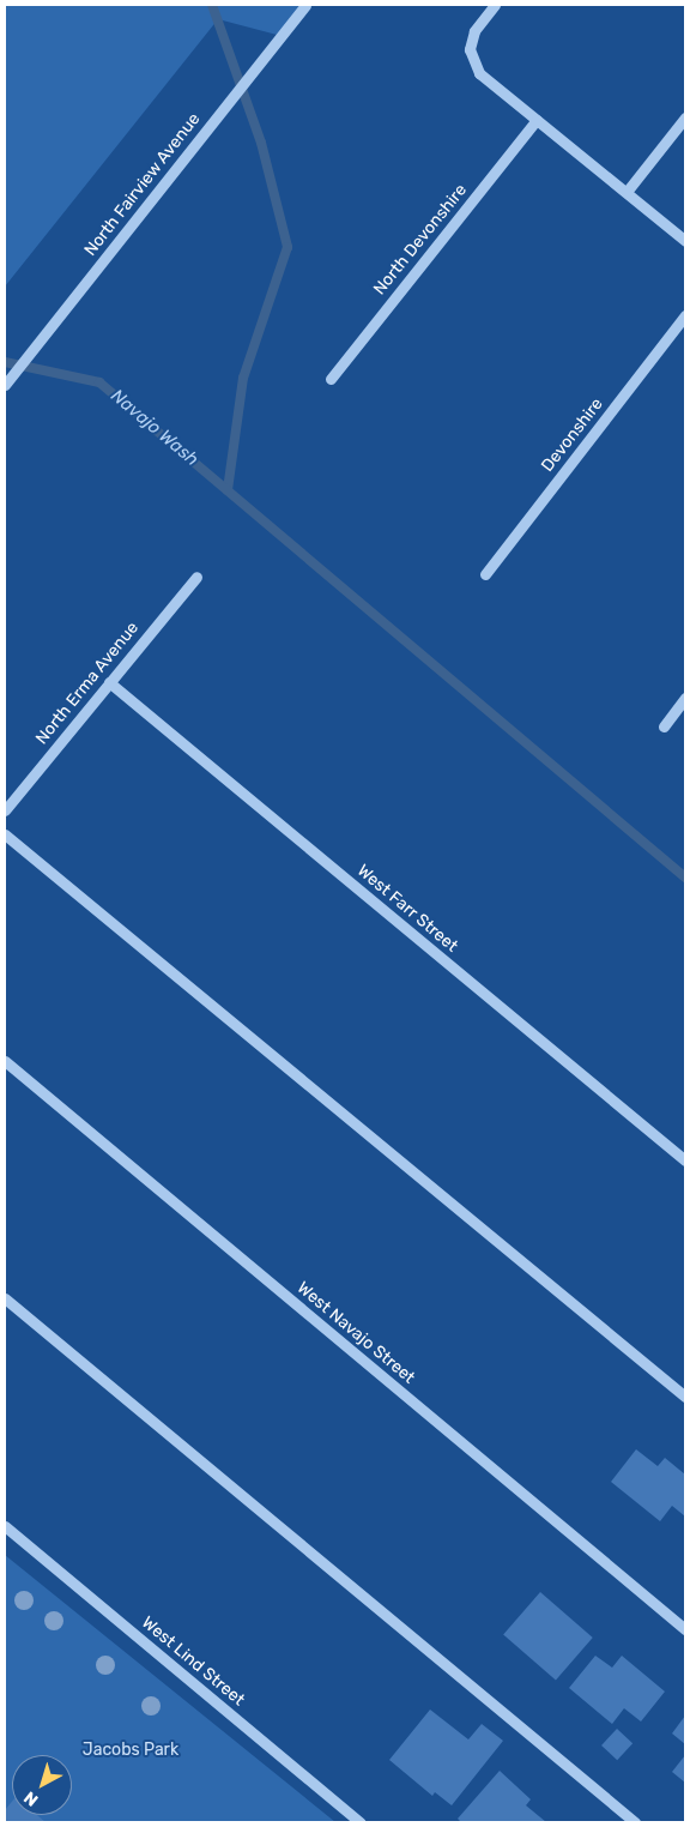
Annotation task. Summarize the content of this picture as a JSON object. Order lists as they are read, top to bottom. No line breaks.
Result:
{"streets":{"street":["North Fairview Avenue","North Devonshire","Devonshire","North Erma Avenue","West Farr Street","West Navajo Street","West Lind Street"]},"crossings":[["North Erma Avenue","West Farr Street"]],"water":["Navajo Wash"],"parks":["Jacobs Park"],"north":"bottom left"}
